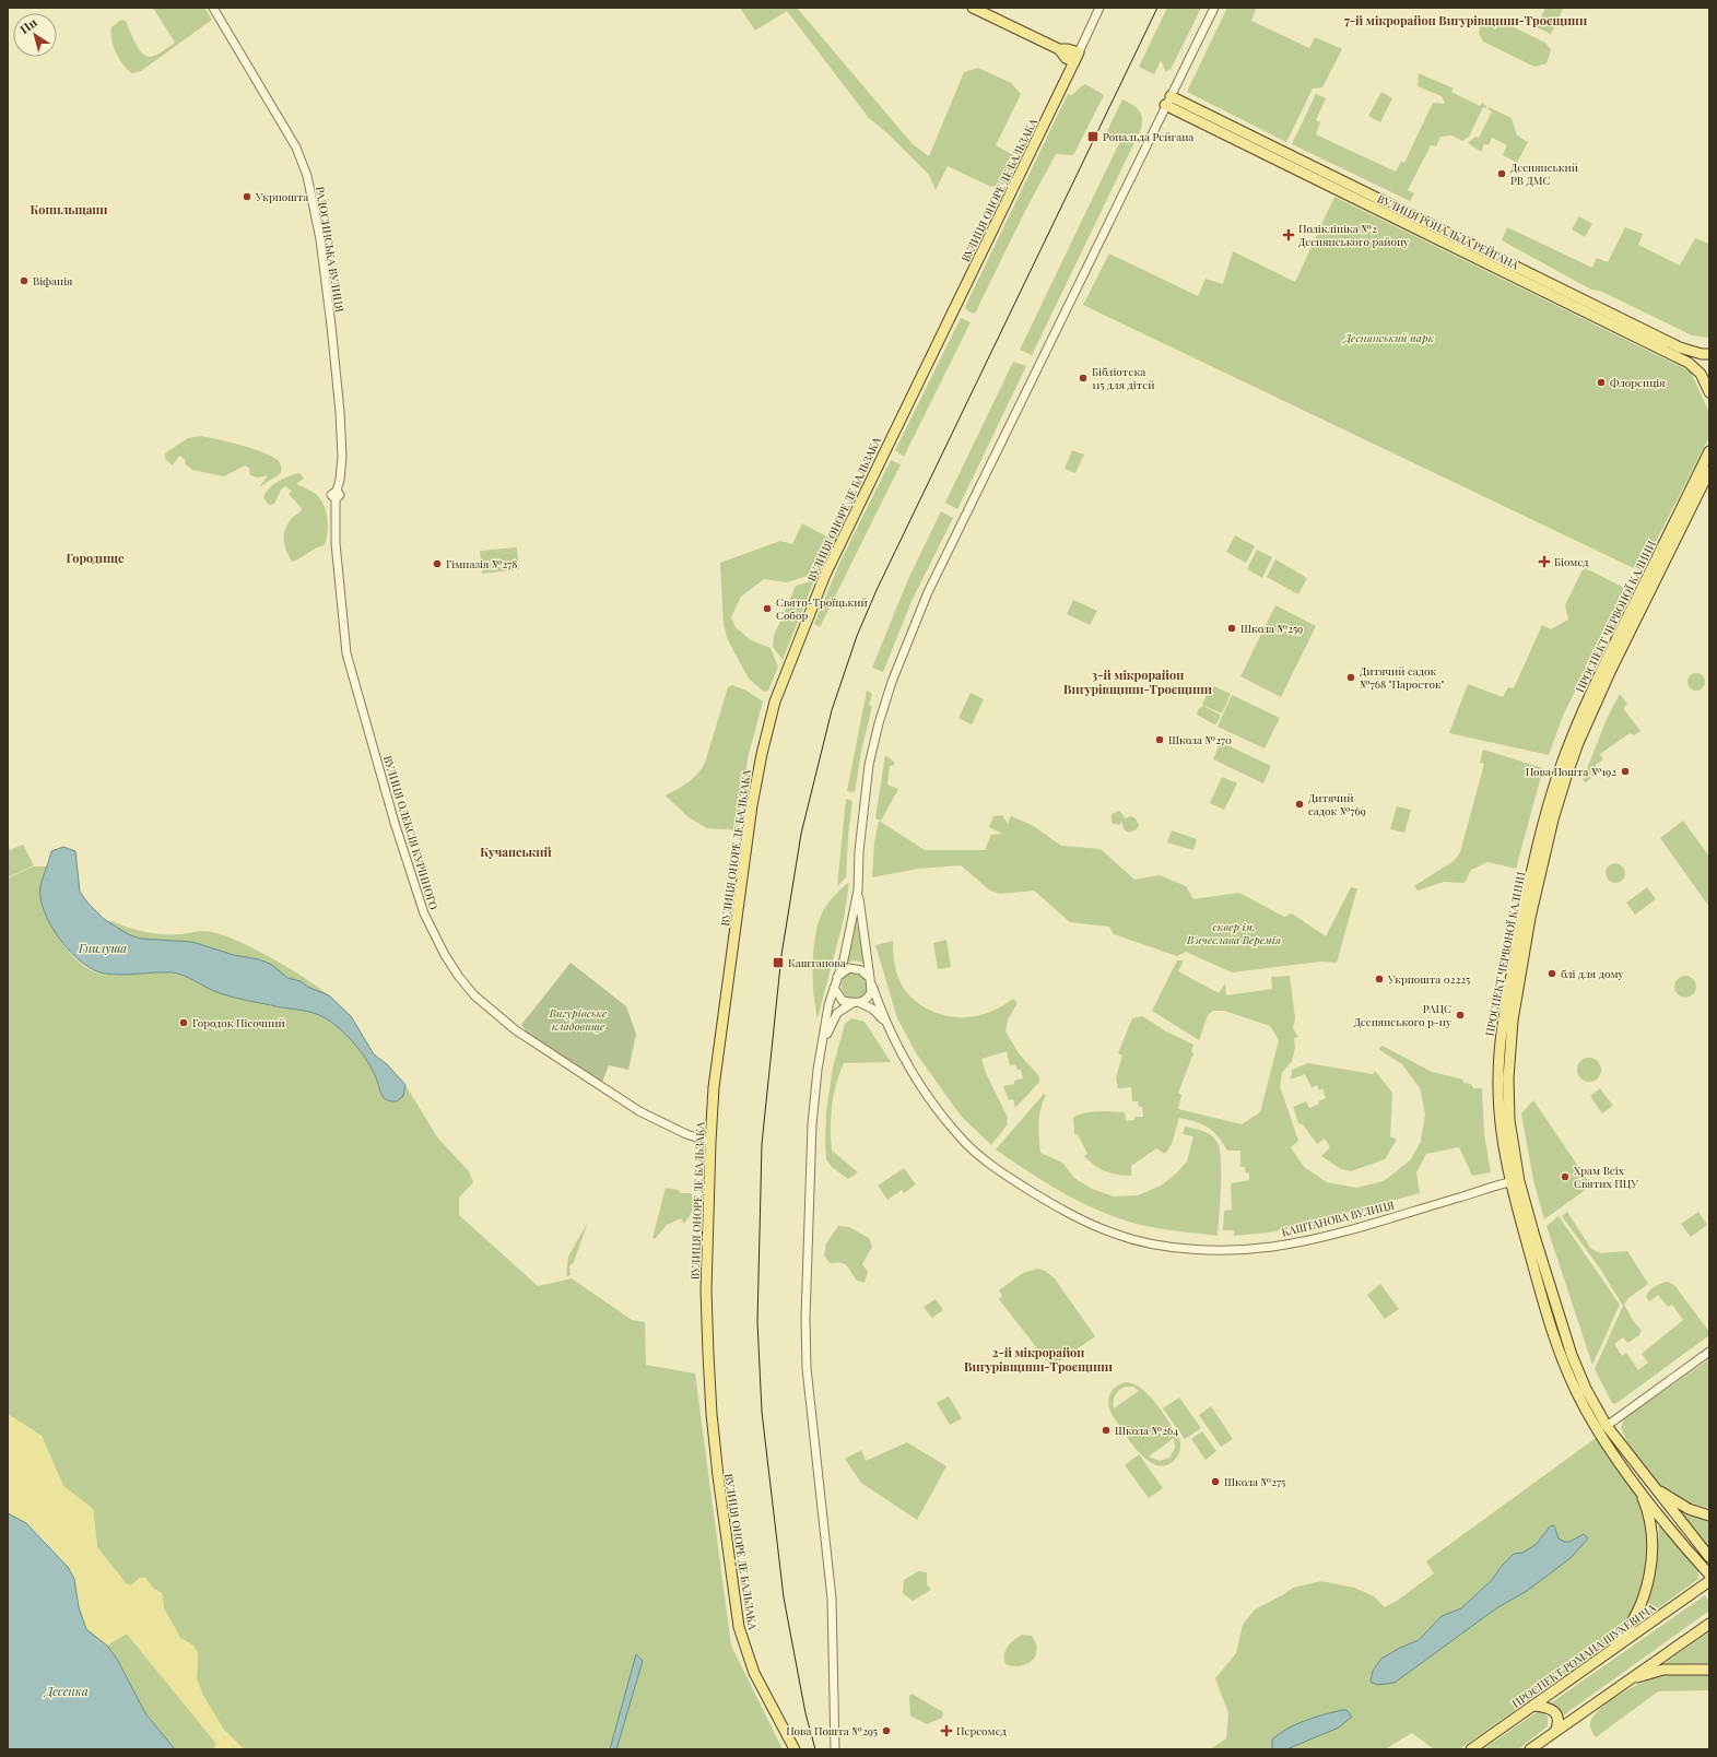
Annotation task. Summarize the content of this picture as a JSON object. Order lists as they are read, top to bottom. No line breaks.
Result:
{"streets":{"main road":["ВУЛИЦЯ ОНОРЕ ДЕ БАЛЬЗАКА","ВУЛИЦЯ РОНАЛЬДА РЕЙГАНА","ПРОСПЕКТ ЧЕРВОНОЇ КАЛИНИ","ПРОСПЕКТ РОМАНА ШУХЕВИЧА"],"street":["РАДОСИНСЬКА ВУЛИЦЯ","ВУЛИЦЯ ОЛЕКСІЯ КУРІННОГО","КАШТАНОВА ВУЛИЦЯ"]},"crossings":[["ВУЛИЦЯ ОНОРЕ ДЕ БАЛЬЗАКА","ВУЛИЦЯ ОЛЕКСІЯ КУРІННОГО"],["РАДОСИНСЬКА ВУЛИЦЯ","ВУЛИЦЯ ОЛЕКСІЯ КУРІННОГО"],["ПРОСПЕКТ ЧЕРВОНОЇ КАЛИНИ","КАШТАНОВА ВУЛИЦЯ"]],"districts":["7-й мікрорайон Вигурівщини-Троєщини","Копильщани","Городище","3-й мікрорайон Вигурівщини-Троєщини","Кучанський","2-й мікрорайон Вигурівщини-Троєщини"],"water":["Гнилуша","Десенка"],"parks":["Деснянський парк","сквер ім. В'ячеслава Веремія","Вигурівське кладовище"],"places":{"transit":["Рональда Рейгана","Каштанова"],"other":["Деснянський РВ ДМС","Укрпошта","Віфанія","Бібліотека 115 для дітей","Флоренція","Гімназія №278","Свято-Троїцький Собор","Школа №259","Дитячий садок №768 \"Паросток\"","Школа №270","Нова Пошта №192","Дитячий садок №769","блі для дому","Укрпошта 02225","РАЦС Деснянського р-ну","Городок Пісочний","Храм Всіх Святих ПЦУ","Школа №264","Школа №275","Нова Пошта №295"],"health":["Поліклініка №2 Деснянського району","Біомед","Персомед"]},"north":"top left"}
